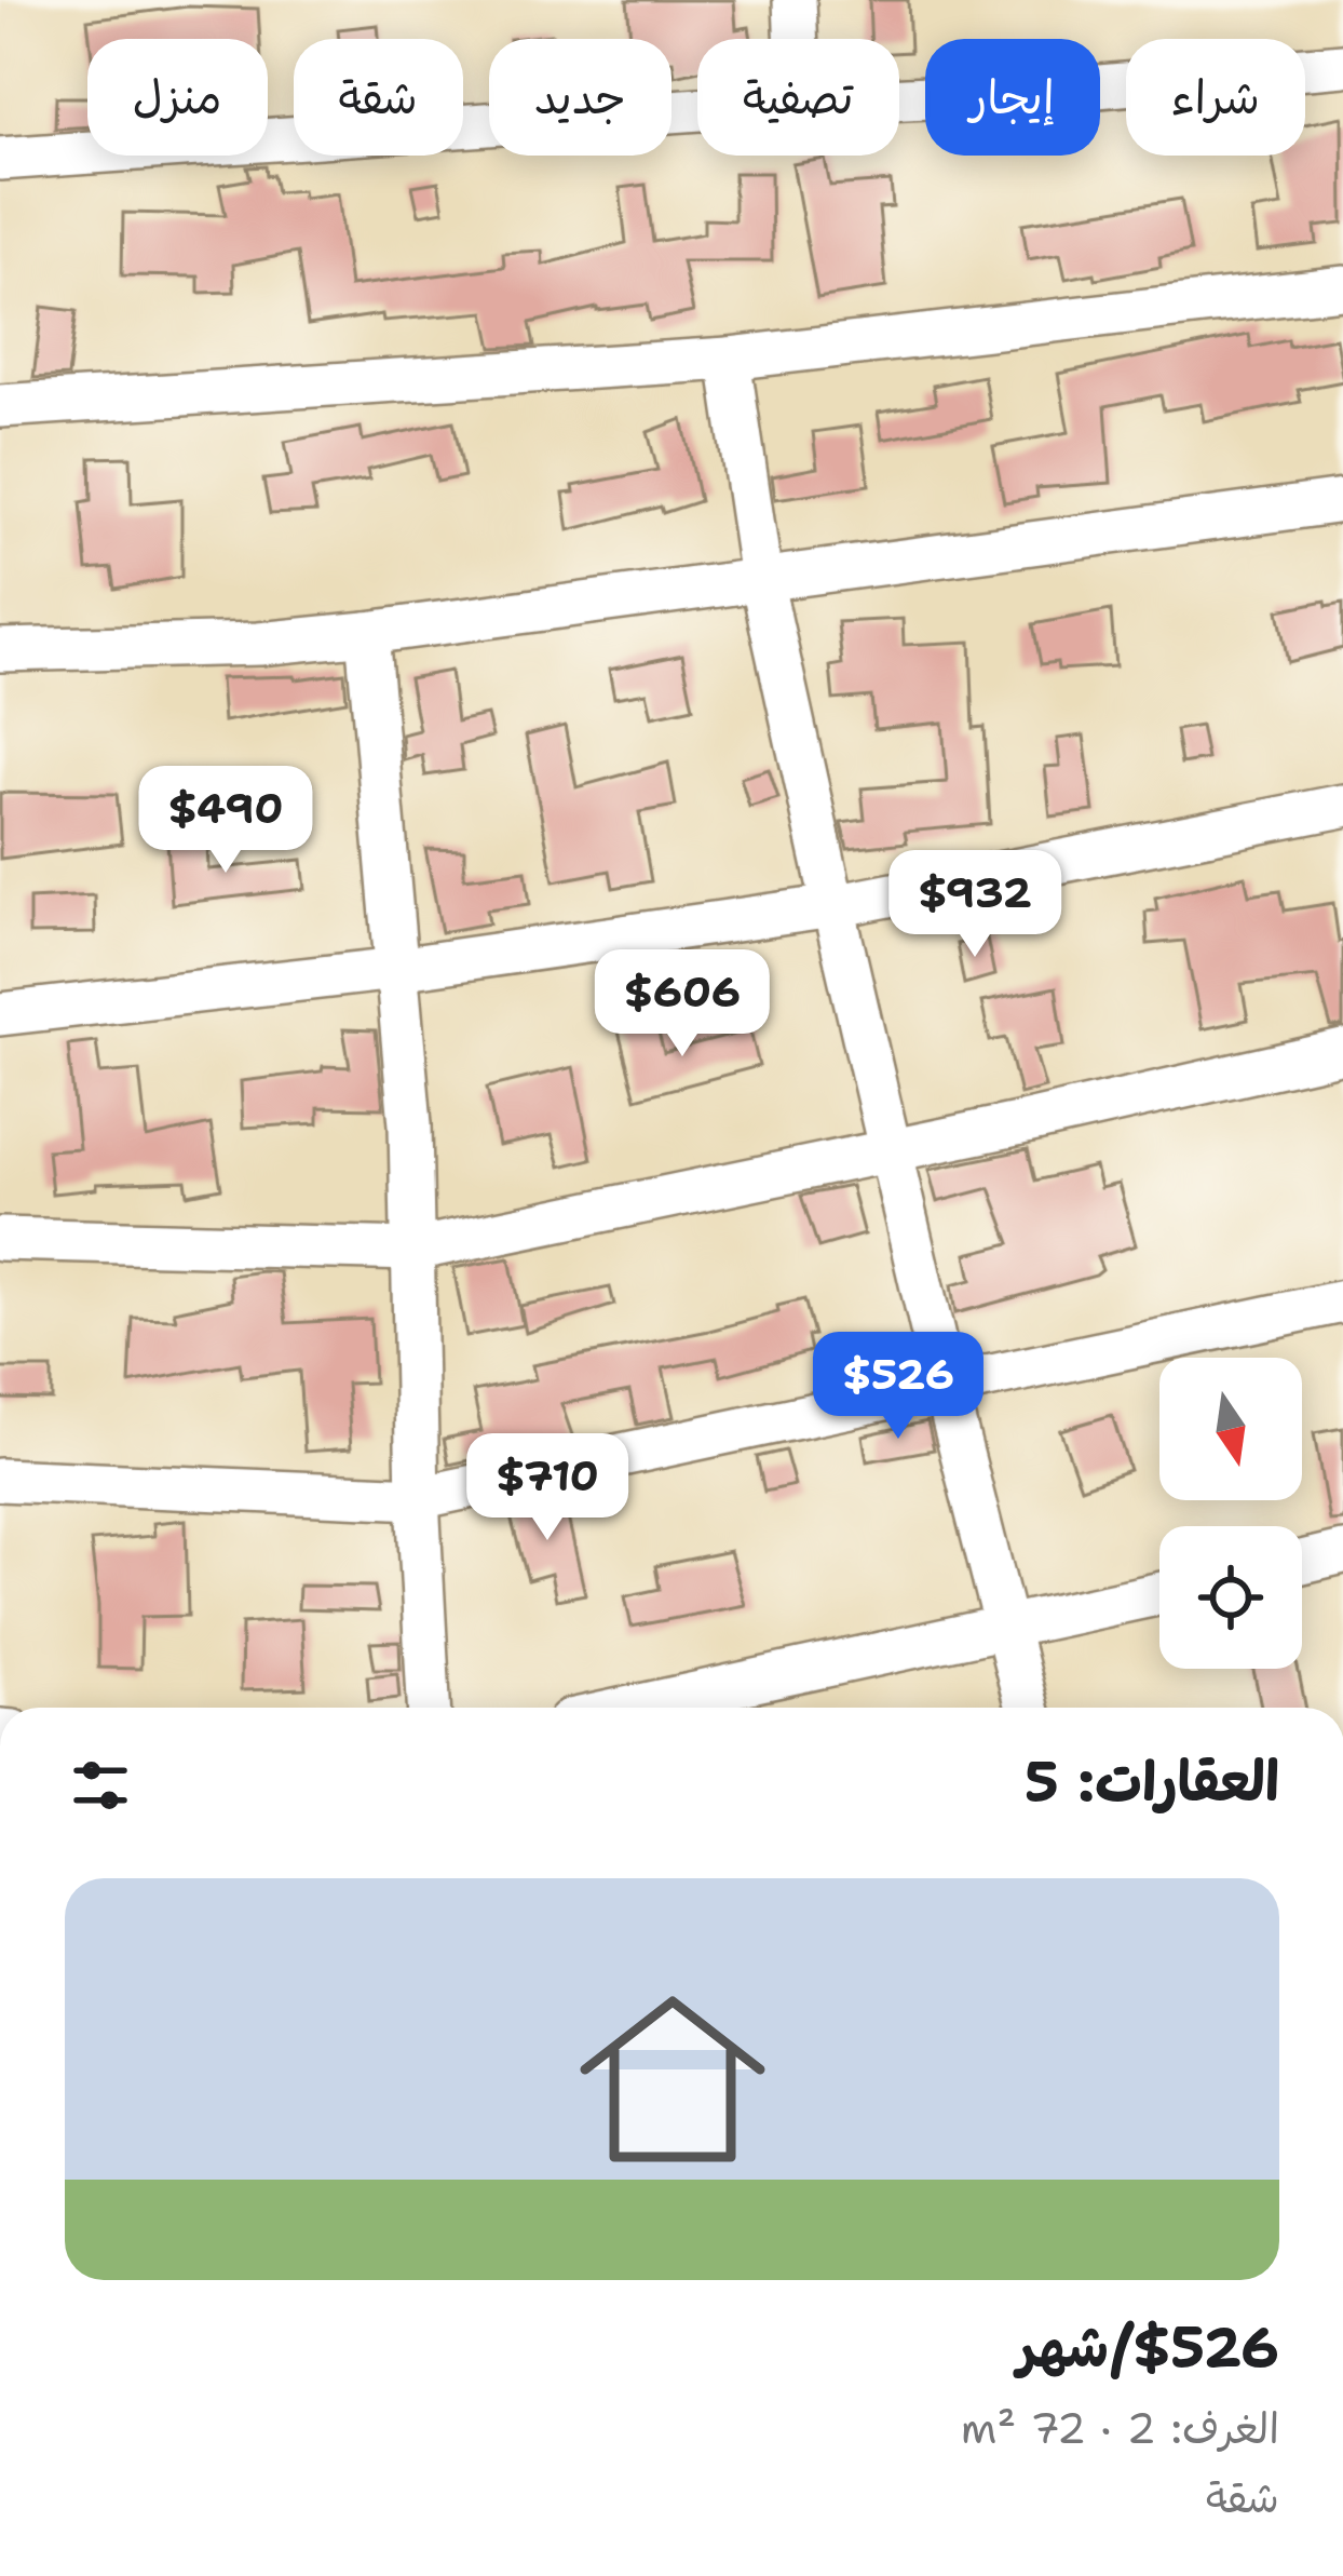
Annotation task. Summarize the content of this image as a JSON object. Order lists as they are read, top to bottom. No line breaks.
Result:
{"north":"bottom","page":{"chip":["شراء","إيجار","تصفية","جديد","شقة","منزل"],"price":["$490","$932","$606","$526","$710"],"heading":"العقارات: 5","list":[{"name":"$526/شهر","note":"الغرف: 2 · 72 m² · شقة"}]}}
